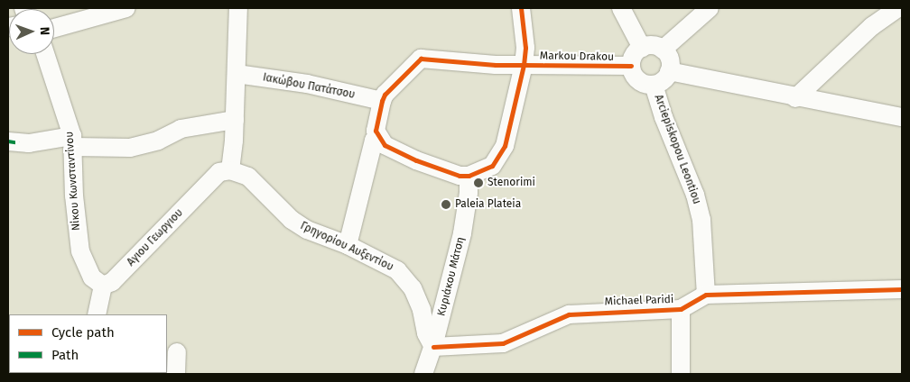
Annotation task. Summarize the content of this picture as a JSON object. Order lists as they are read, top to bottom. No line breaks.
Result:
{"streets":{"street":["Markou Drakou","Ιακώβου Πατάτσου","Arciepiskopou Leontiou","Νίκου Κωνσταντίνου","Αγιου Γεωργιου","Γρηγορίου Αυξεντίου","Κυριάκου Μάτση","Michael Paridi"]},"crossings":[["Markou Drakou","Ιακώβου Πατάτσου"],["Markou Drakou","Arciepiskopou Leontiou"],["Markou Drakou","Κυριάκου Μάτση"],["Ιακώβου Πατάτσου","Κυριάκου Μάτση"],["Arciepiskopou Leontiou","Michael Paridi"],["Νίκου Κωνσταντίνου","Αγιου Γεωργιου"],["Αγιου Γεωργιου","Γρηγορίου Αυξεντίου"],["Γρηγορίου Αυξεντίου","Κυριάκου Μάτση"],["Γρηγορίου Αυξεντίου","Michael Paridi"],["Κυριάκου Μάτση","Michael Paridi"]],"places":["Stenorimi","Paleia Plateia"],"legend":["Cycle path","Path"],"north":"right"}
